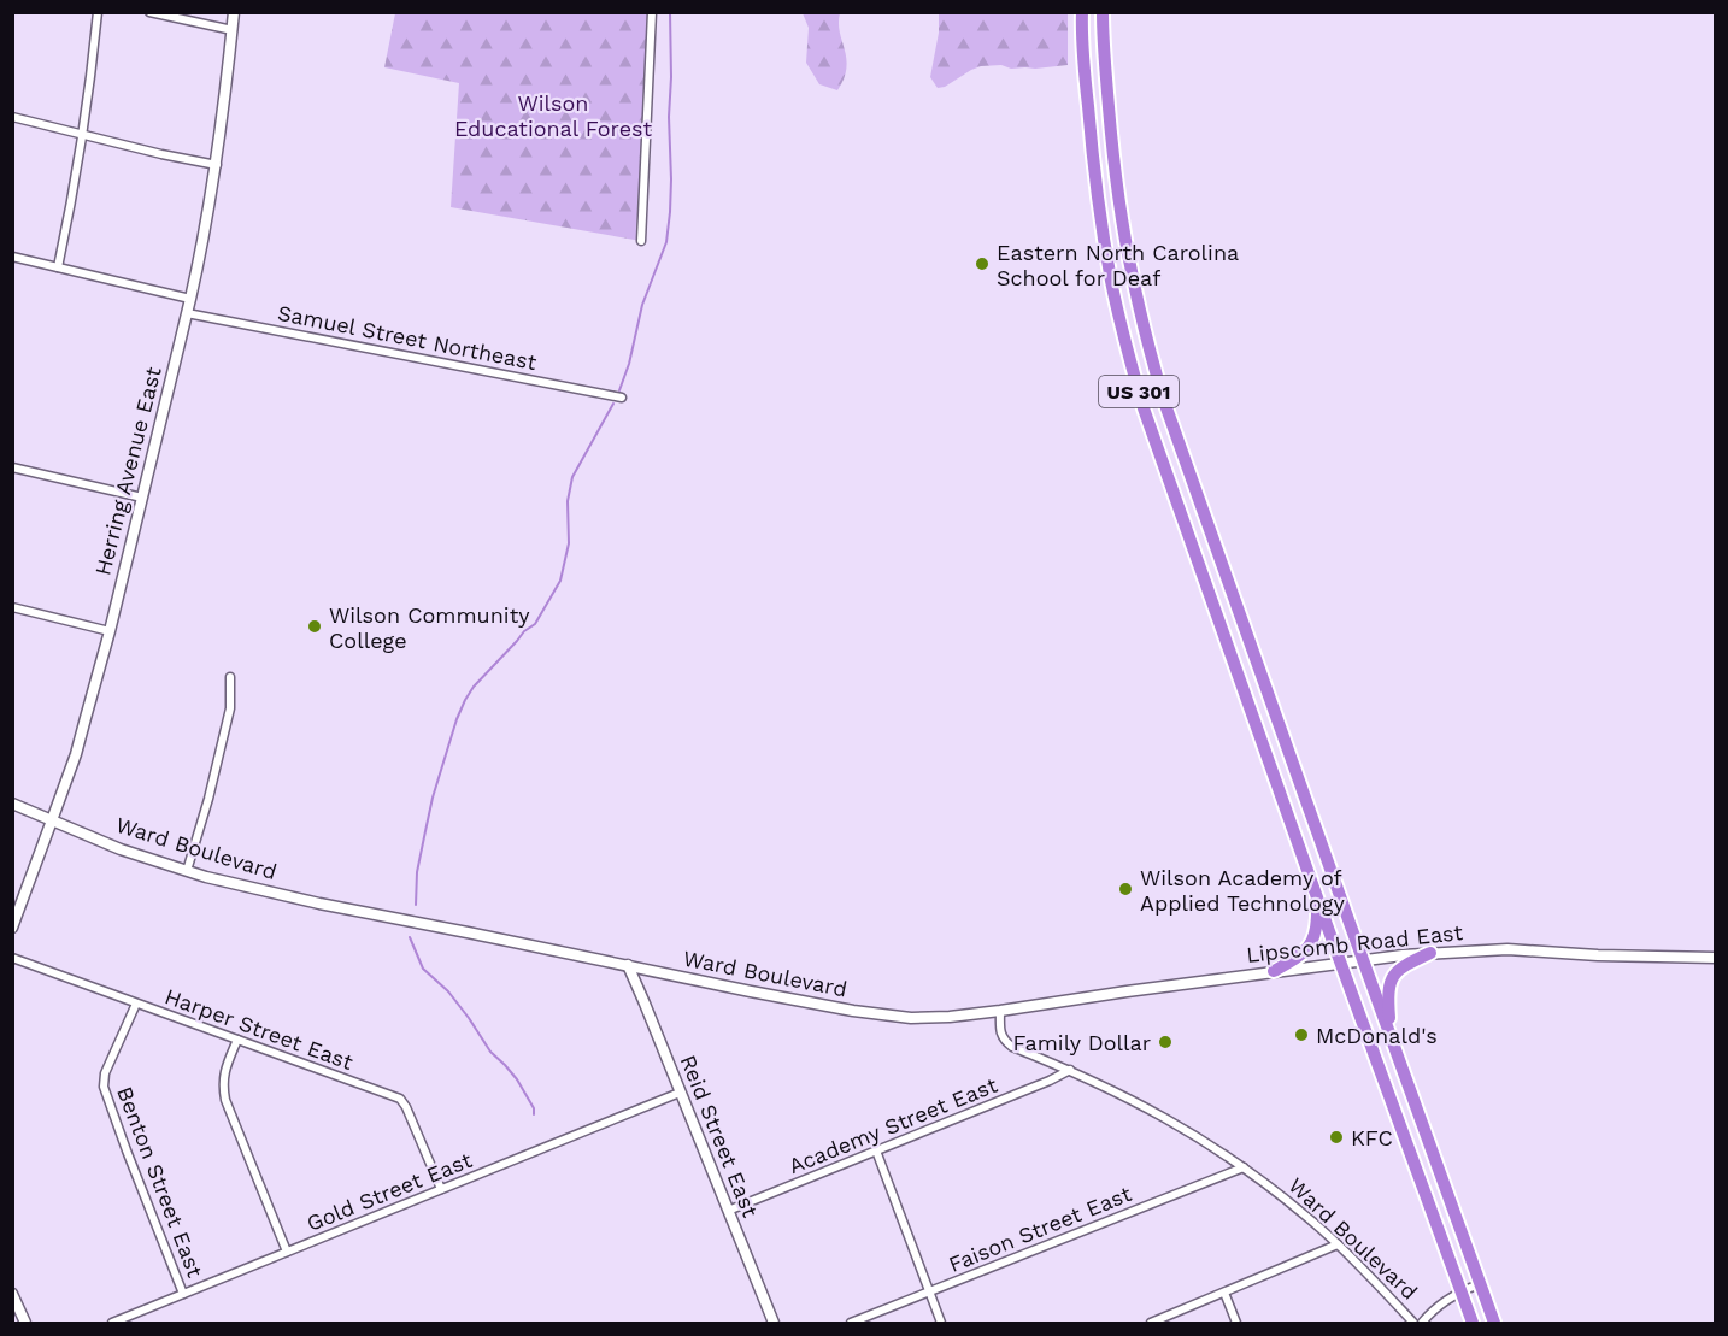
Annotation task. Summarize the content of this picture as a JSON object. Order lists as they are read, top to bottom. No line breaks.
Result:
{"streets":{"highway":["US 301"],"main road":["Herring Avenue East","Ward Boulevard","Lipscomb Road East","Reid Street East"],"street":["Samuel Street Northeast","Harper Street East","Academy Street East","Benton Street East","Gold Street East","Faison Street East"]},"crossings":[["Samuel Street Northeast","Herring Avenue East"],["US 301","Lipscomb Road East"],["Herring Avenue East","Ward Boulevard"],["Ward Boulevard","Lipscomb Road East"],["Ward Boulevard","Academy Street East"],["Ward Boulevard","Reid Street East"],["Ward Boulevard","Faison Street East"],["Harper Street East","Benton Street East"],["Harper Street East","Gold Street East"],["Academy Street East","Reid Street East"],["Reid Street East","Gold Street East"],["Benton Street East","Gold Street East"]],"parks":["Wilson Educational Forest"],"places":["Eastern North Carolina School for Deaf","Wilson Community College","Wilson Academy of Applied Technology","McDonald's","Family Dollar","KFC"]}
